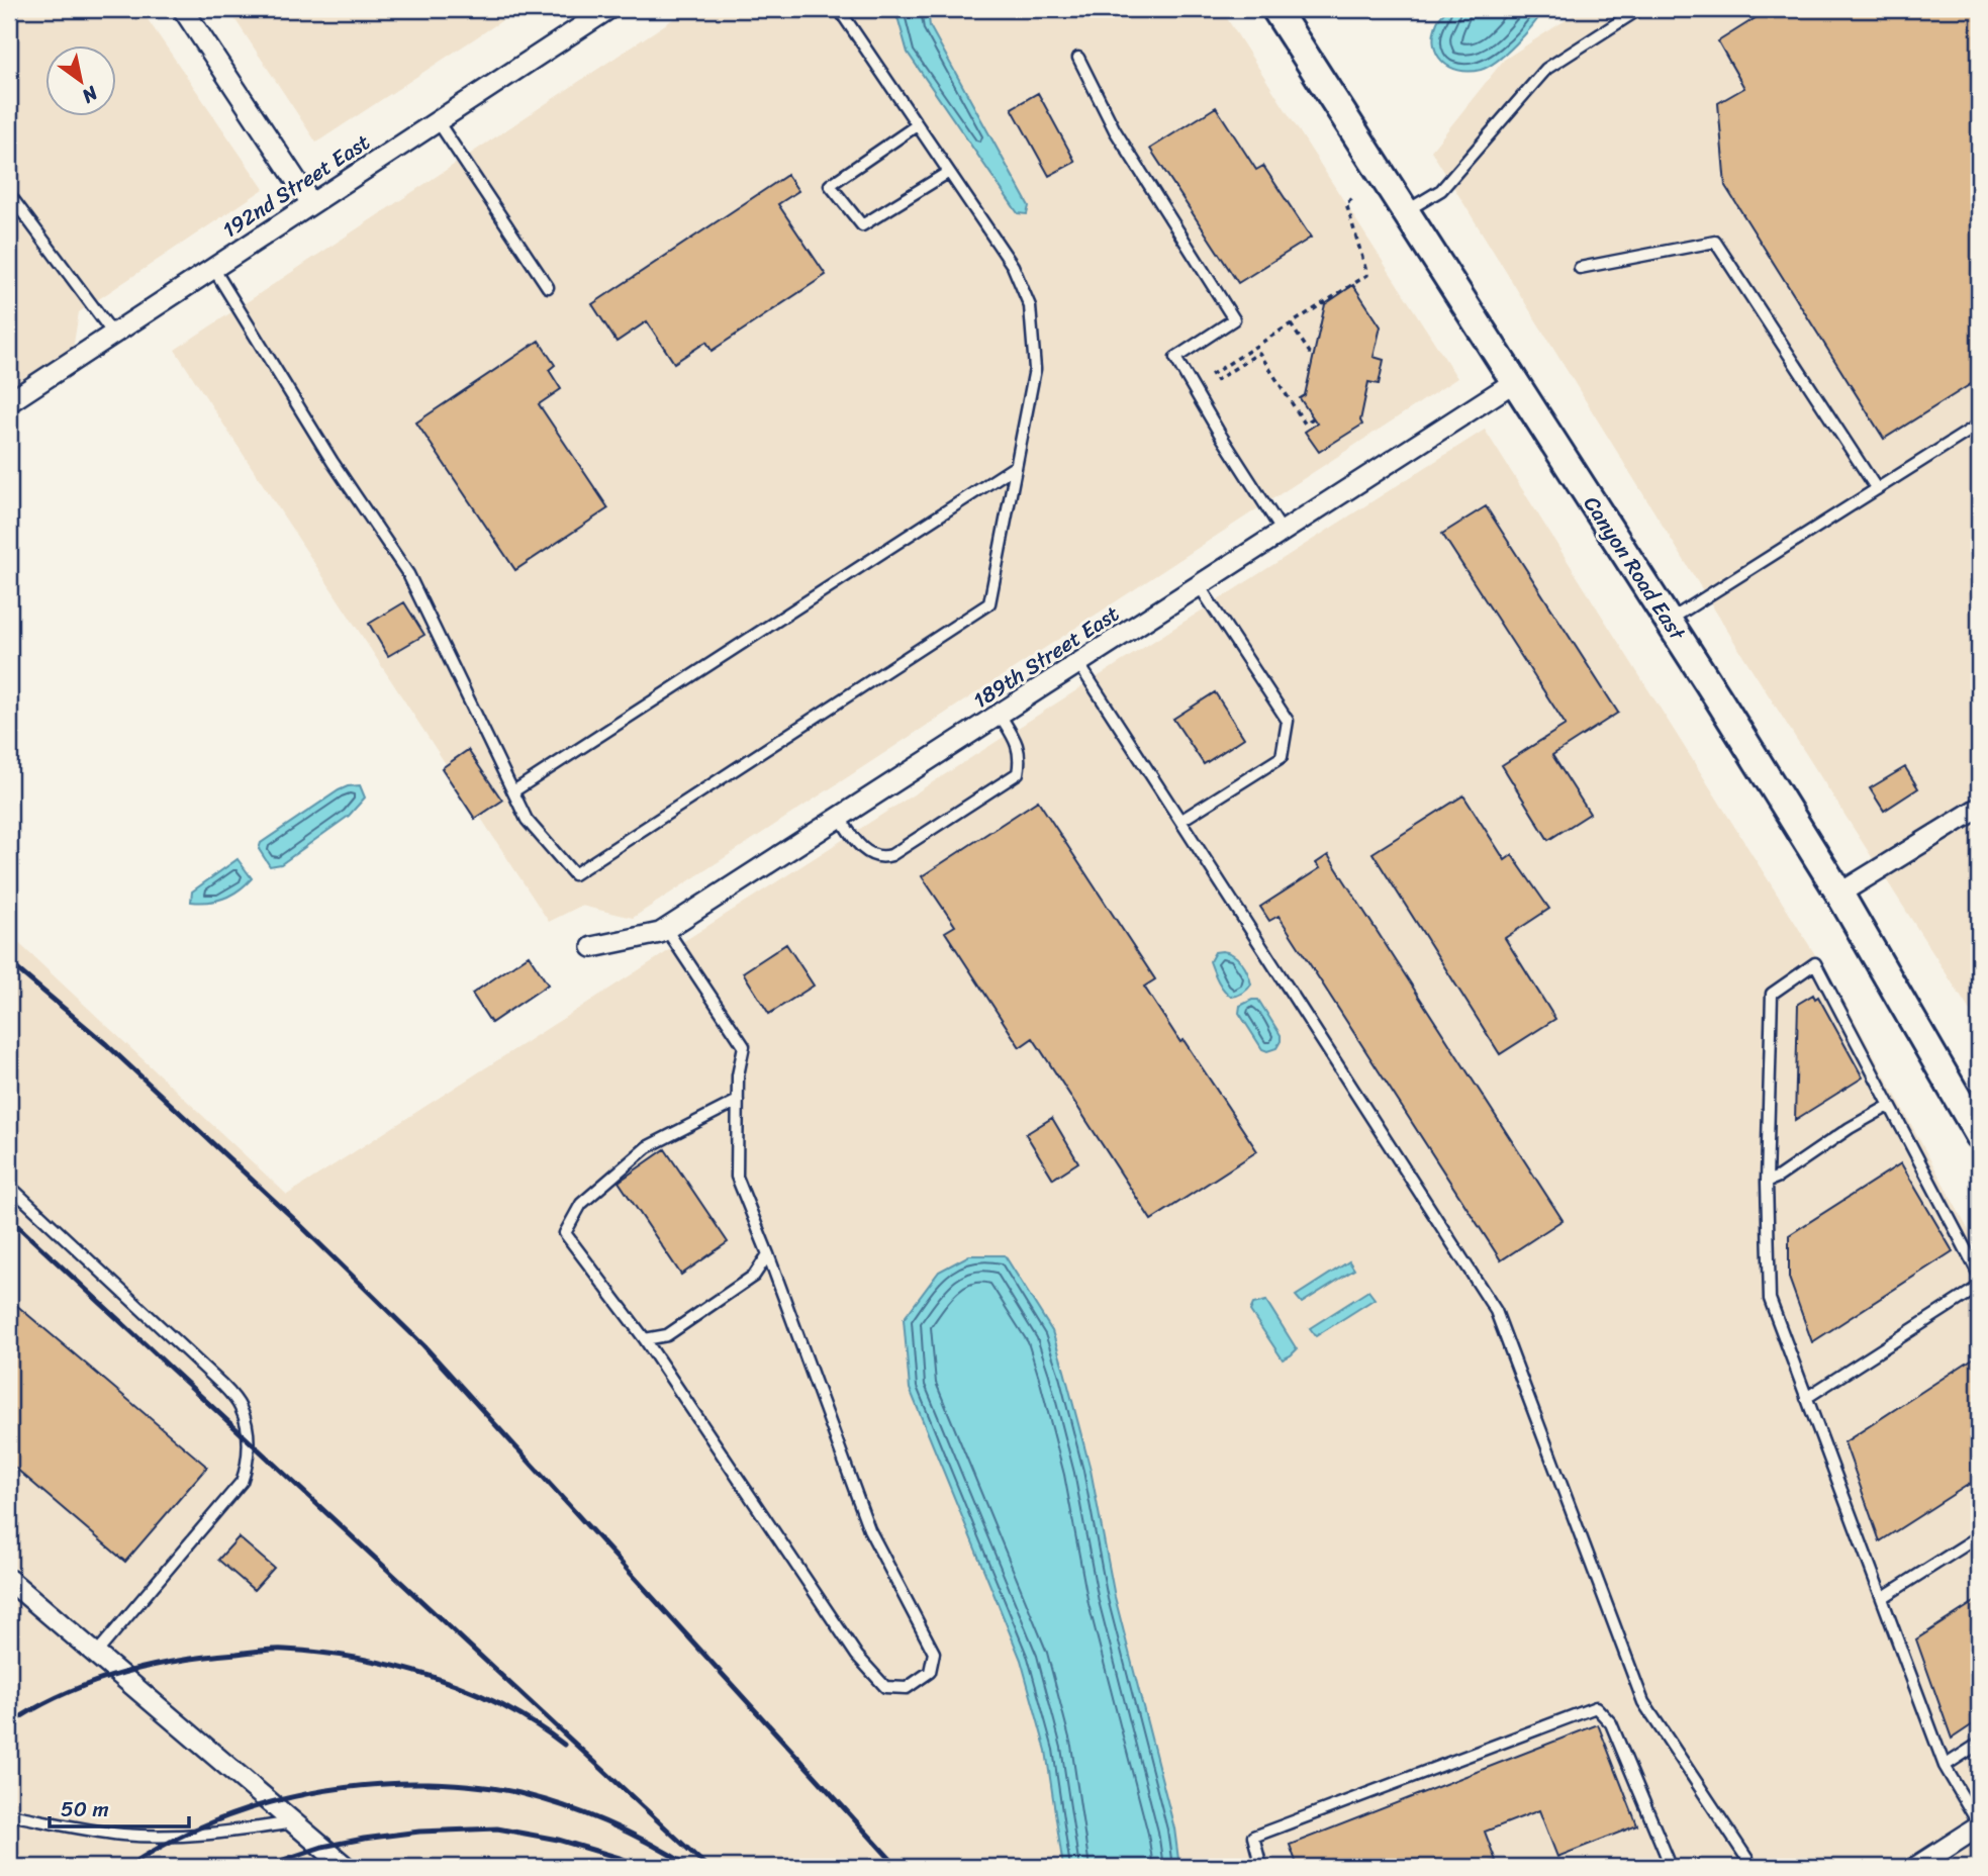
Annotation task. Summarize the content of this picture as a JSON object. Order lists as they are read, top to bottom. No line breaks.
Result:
{"streets":{"main road":["Canyon Road East"],"street":["192nd Street East","189th Street East"]},"crossings":[["Canyon Road East","189th Street East"]],"scale_bar":"50 m","north":"bottom right"}
